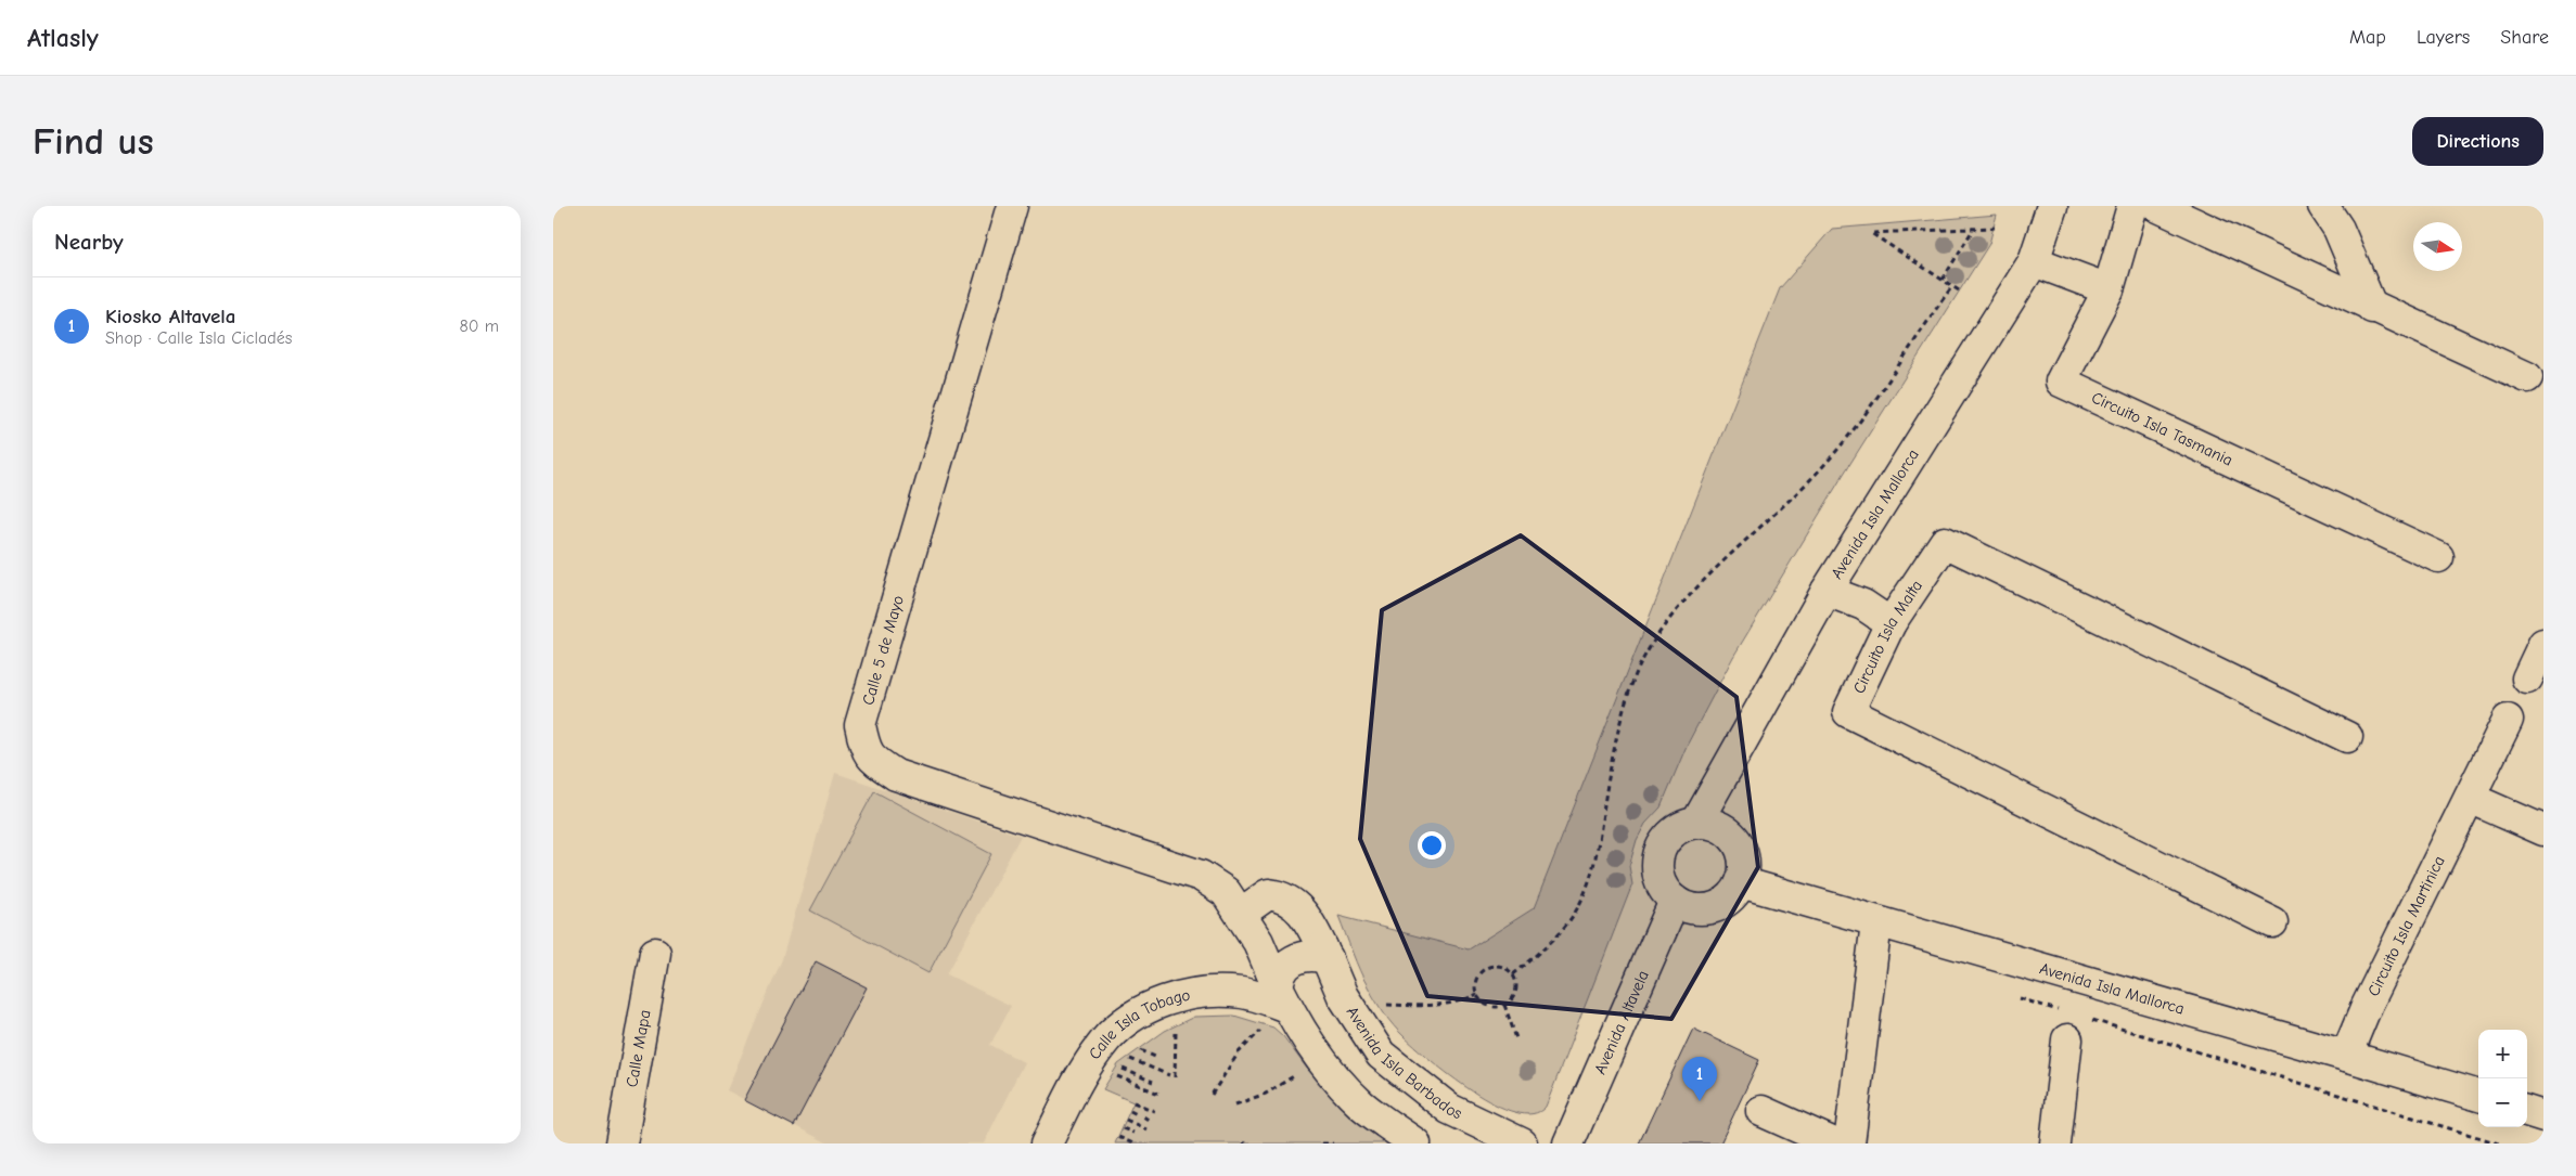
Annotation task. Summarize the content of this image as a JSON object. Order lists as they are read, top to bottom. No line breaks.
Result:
{"streets":{"street":["Circuito Isla Tasmania","Avenida Isla Mallorca","Circuito Isla Malta","Calle 5 de Mayo","Circuito Isla Martinica","Avenida Altavela","Calle Isla Tobago","Calle Mapa","Avenida Isla Barbados"]},"crossings":[["Avenida Isla Mallorca","Circuito Isla Martinica"],["Avenida Isla Mallorca","Avenida Altavela"],["Calle 5 de Mayo","Calle Isla Tobago"],["Calle 5 de Mayo","Avenida Isla Barbados"]],"north":"right","page":{"header":"Atlasly","nav":["Map","Layers","Share"],"buttons":"Directions","title":"Find us","heading":"Nearby","list":[{"mark":"1","name":"Kiosko Altavela","note":"Shop · Calle Isla Cicladés","value":"80 m"}],"map_buttons":["+","−"],"pins":"1"}}
